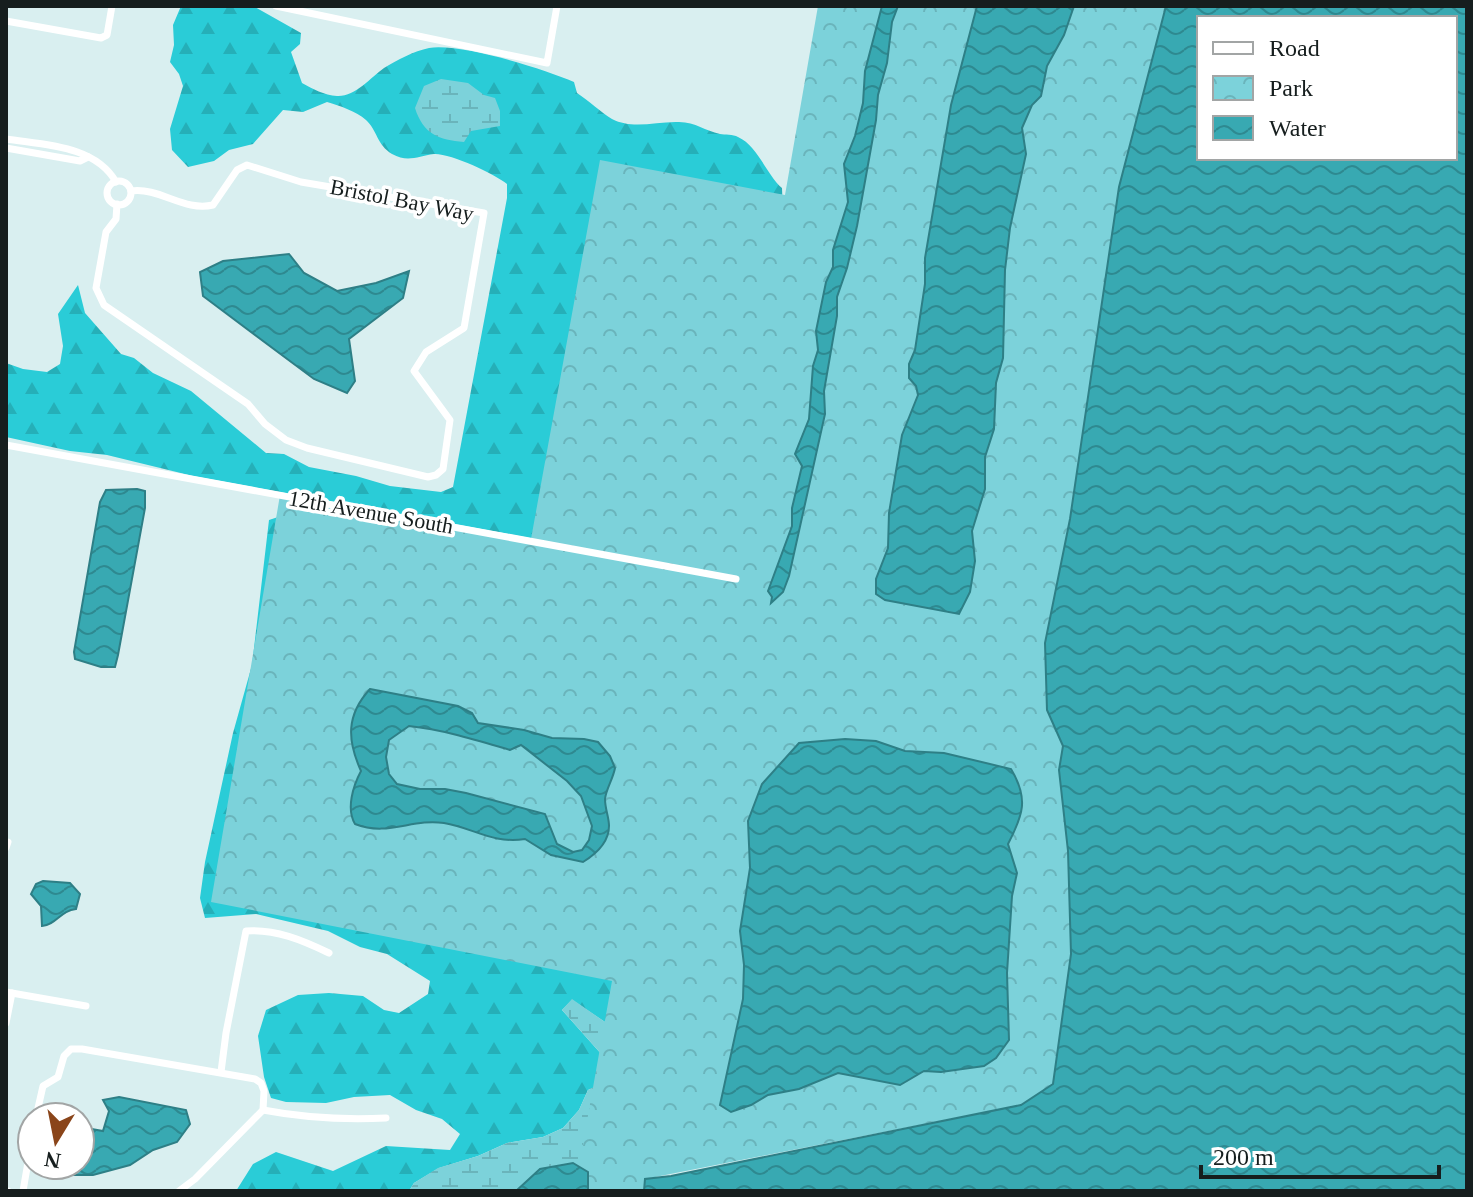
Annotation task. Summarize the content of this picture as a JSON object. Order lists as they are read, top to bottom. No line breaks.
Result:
{"streets":{"street":["Bristol Bay Way","12th Avenue South"]},"legend":["Road","Park","Water"],"scale_bar":"200 m","north":"bottom"}
